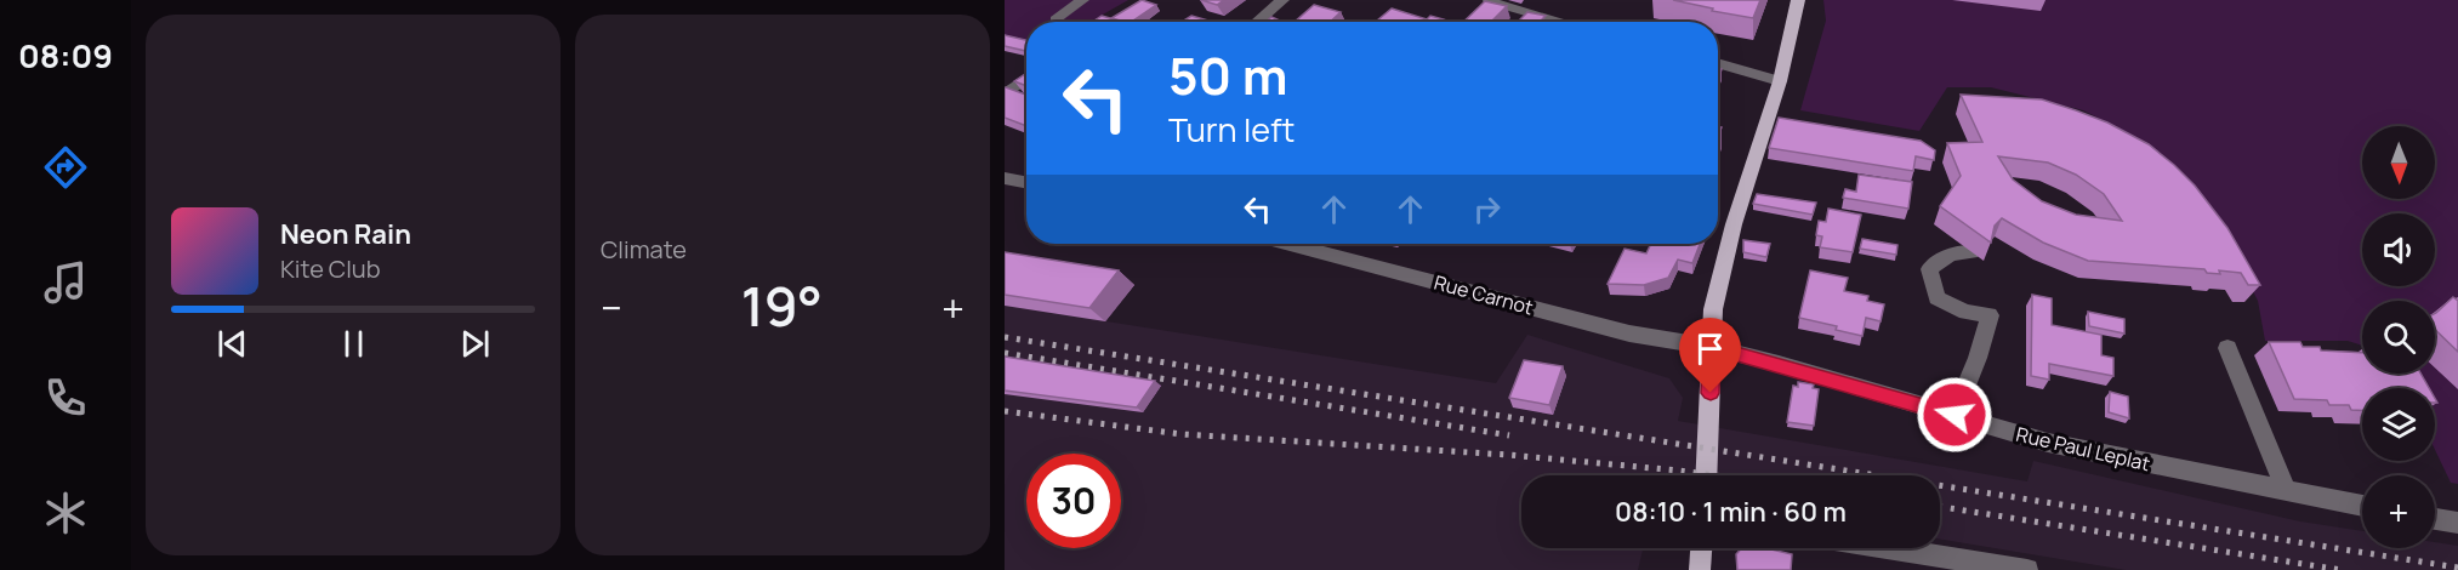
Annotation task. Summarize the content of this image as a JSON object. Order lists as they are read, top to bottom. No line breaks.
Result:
{"streets":{"street":["Rue Carnot","Rue Paul Leplat"]},"crossings":[["Rue Carnot","Rue Paul Leplat"]],"north":"bottom","page":{"tabs":"08:09","tile":"Climate","turn":["50 m","Turn left"],"map_buttons":"+","song":["Neon Rain","Kite Club"],"heat":["−","19°","+"],"limit":"30","trip":"08:10 · 1 min · 60 m"}}
